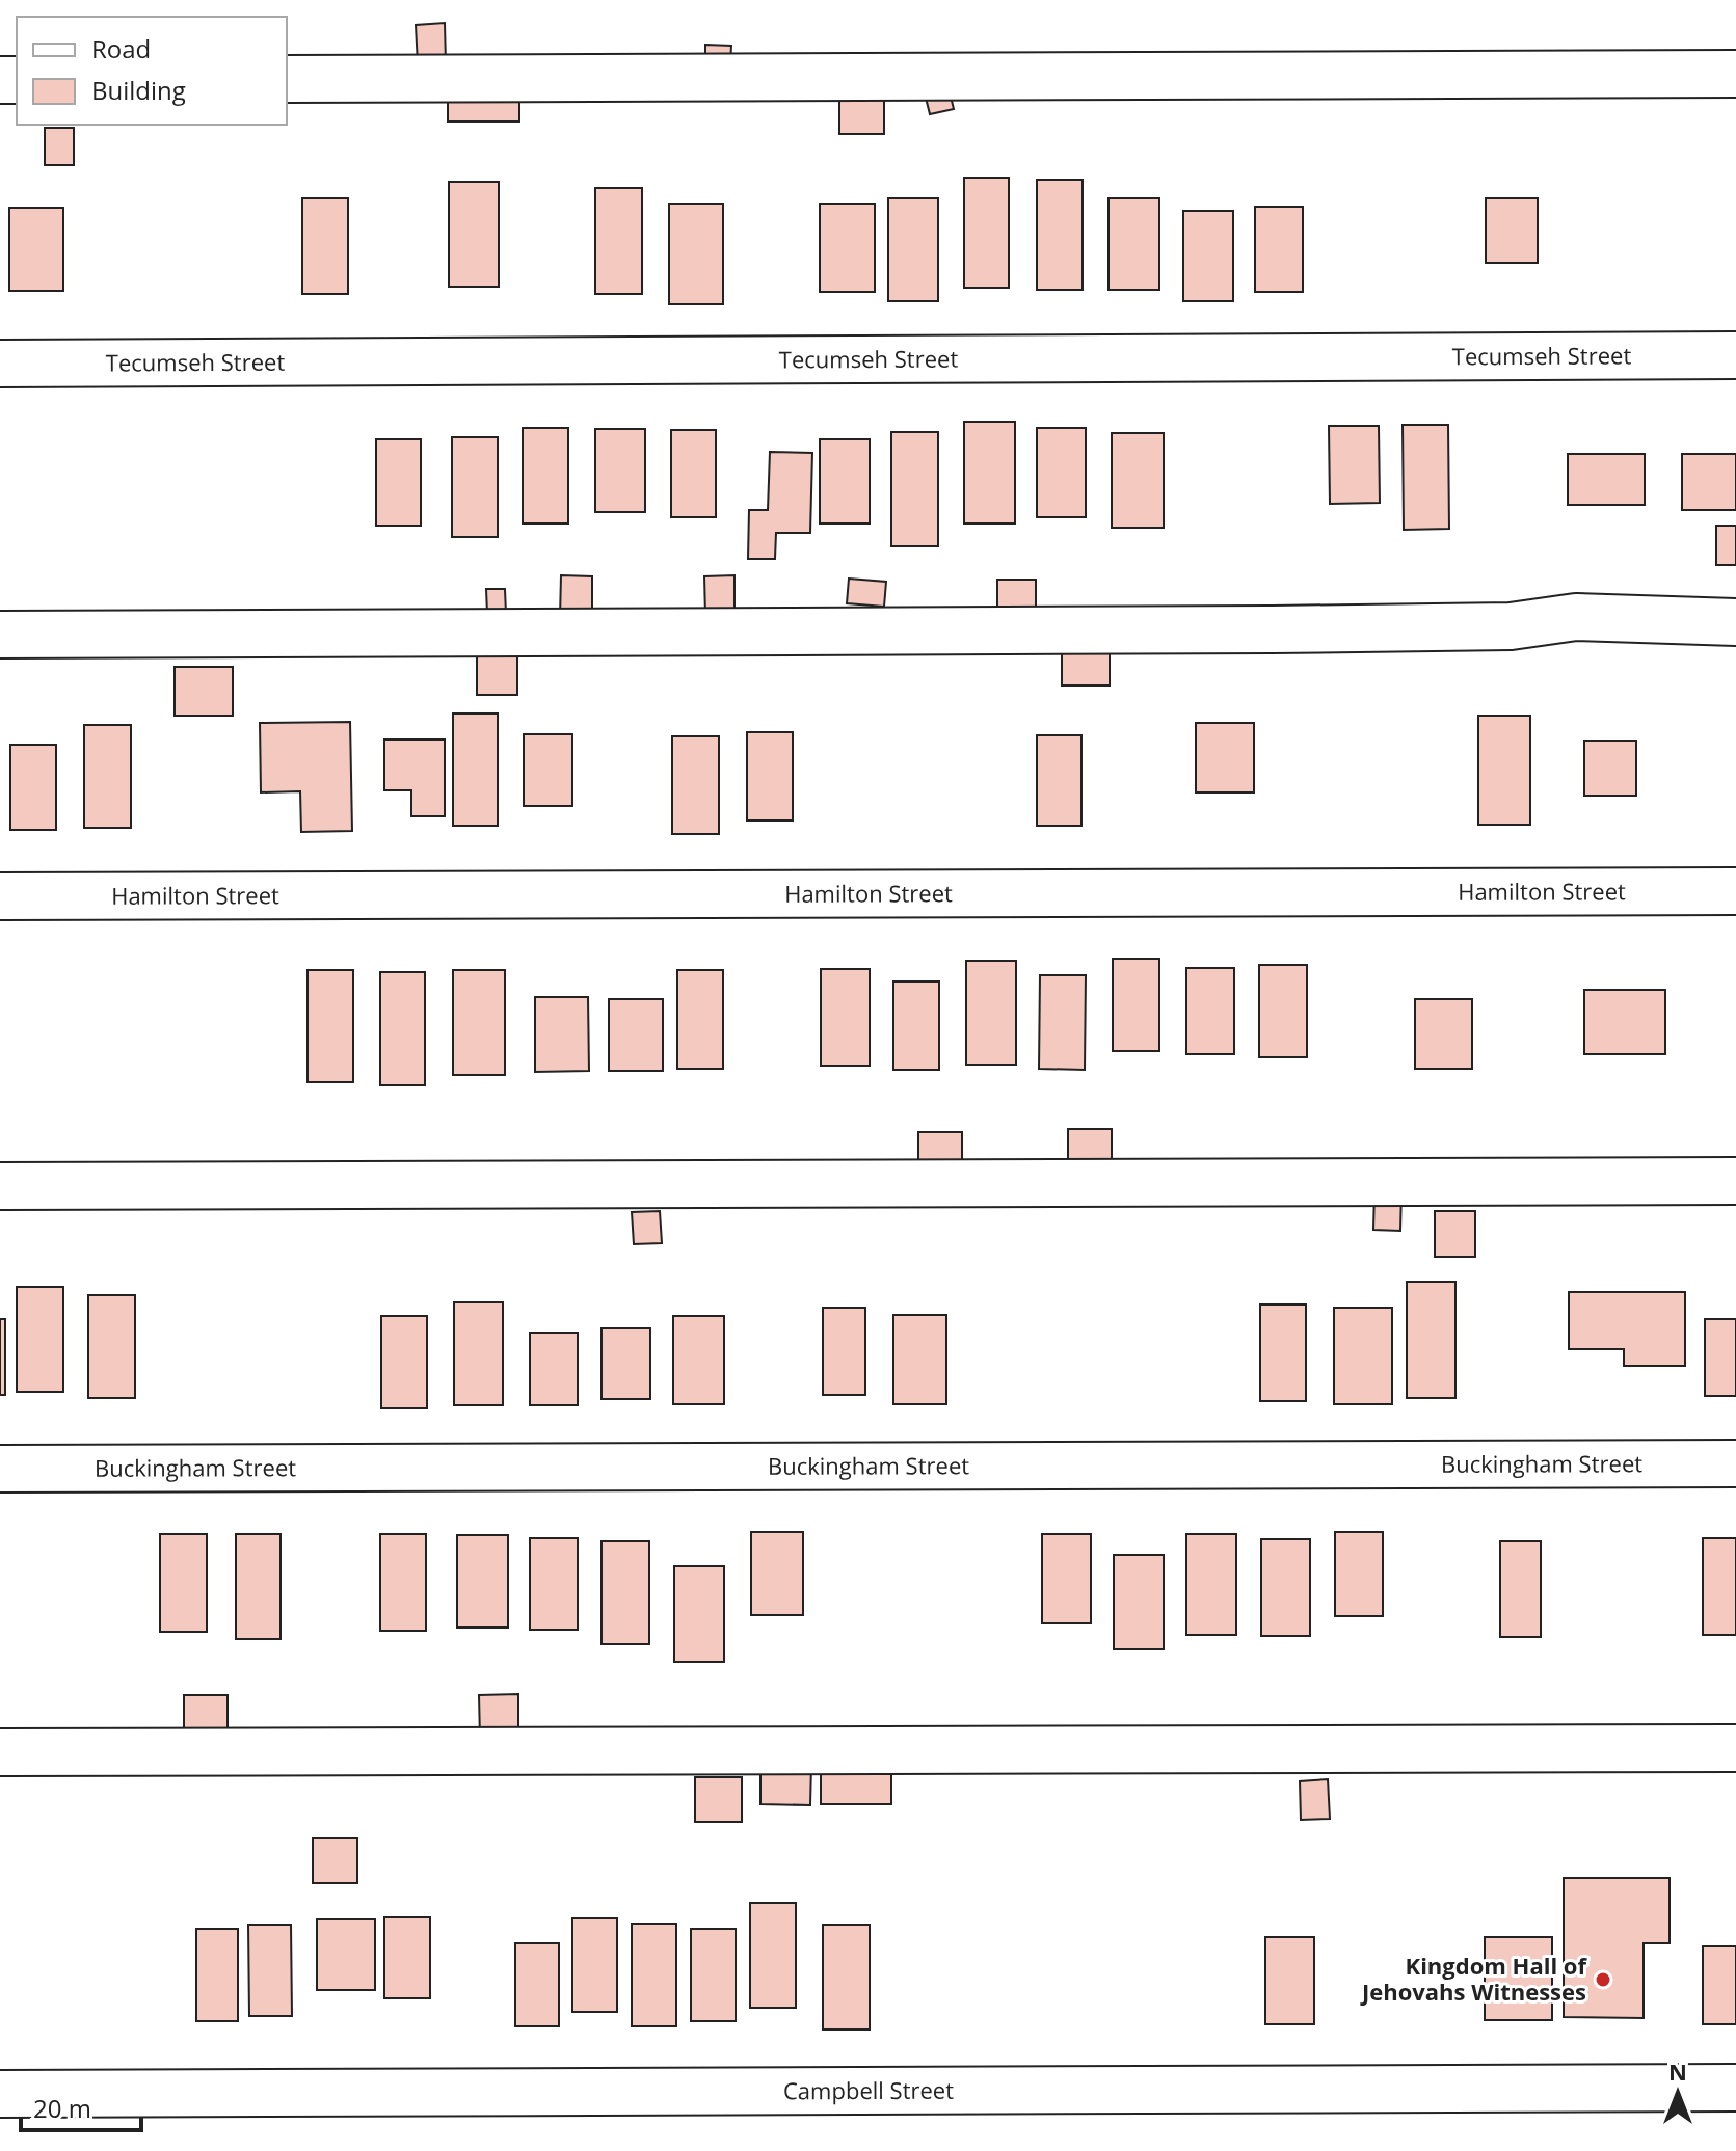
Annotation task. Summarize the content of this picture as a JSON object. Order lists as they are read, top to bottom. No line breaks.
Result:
{"streets":{"street":["Tecumseh Street","Hamilton Street","Buckingham Street","Campbell Street"]},"places":["Kingdom Hall of Jehovahs Witnesses"],"legend":["Road","Building"],"scale_bar":"20 m","north":"top"}
